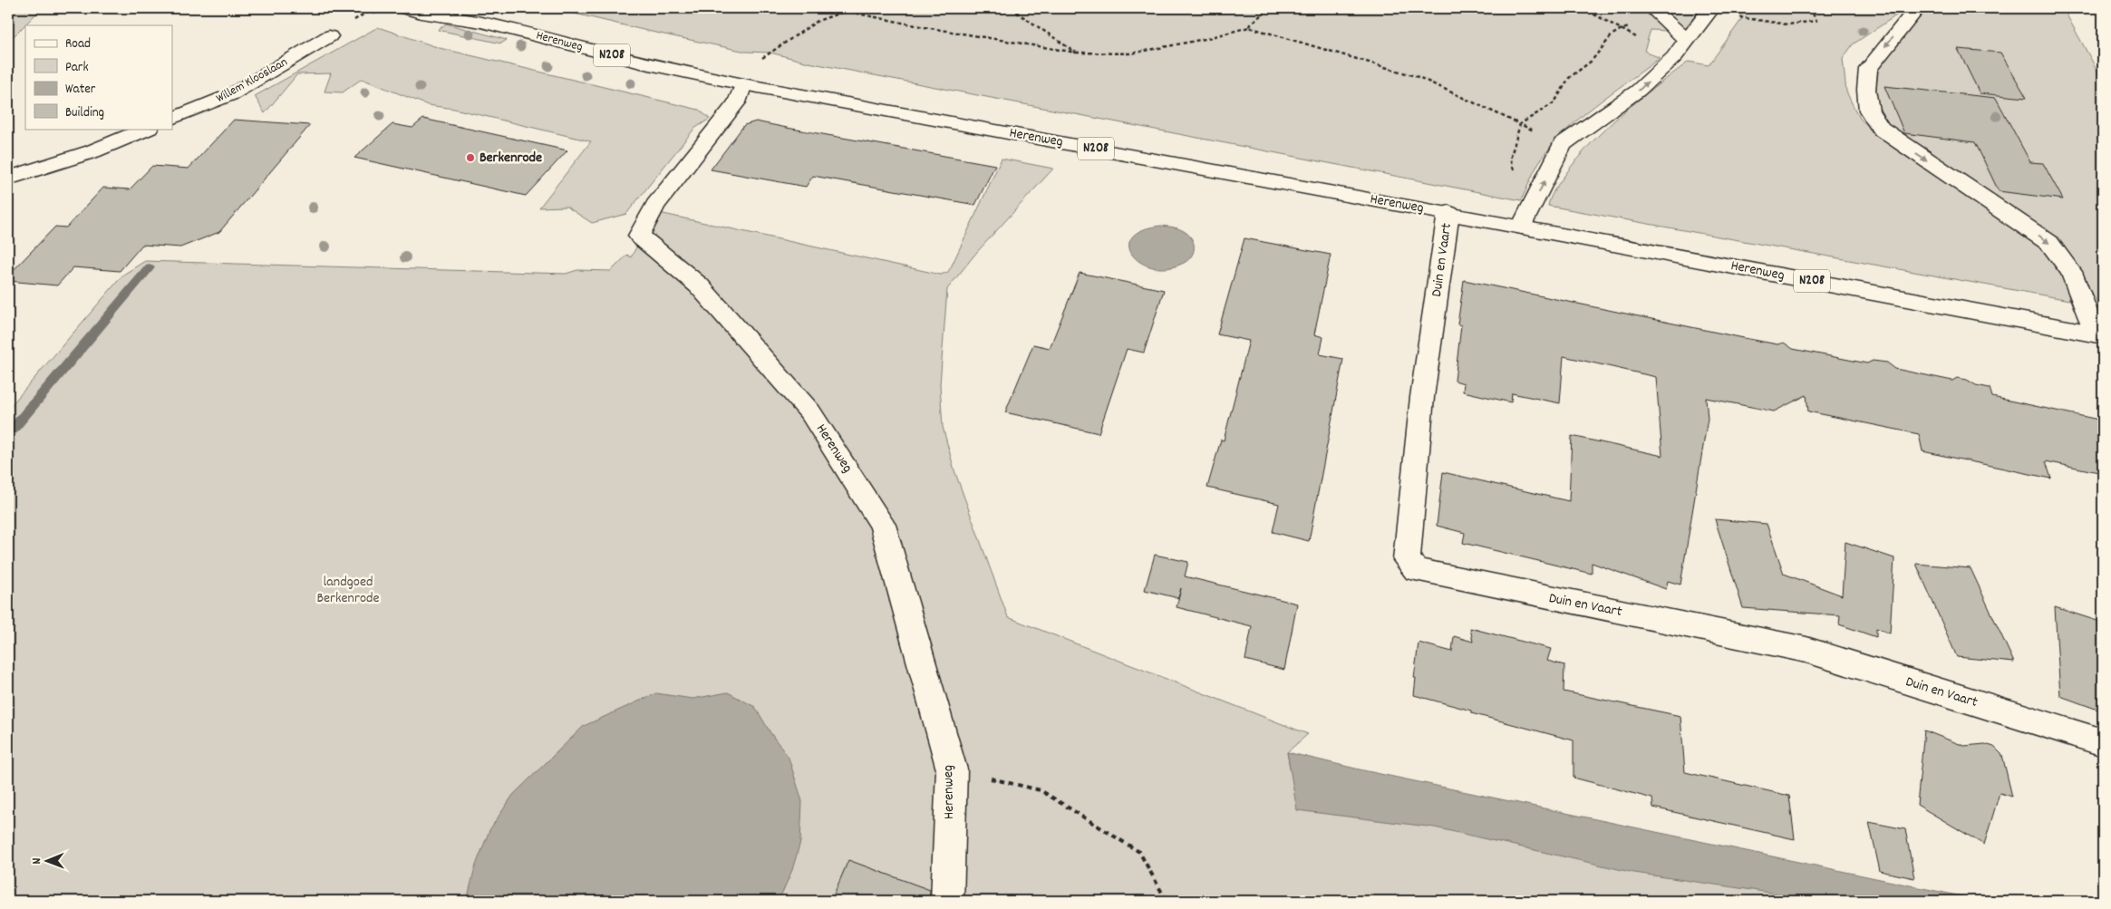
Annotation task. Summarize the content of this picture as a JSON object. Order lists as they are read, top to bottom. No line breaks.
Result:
{"streets":{"main road":["Herenweg","N208","Willem Klooslaan","Duin en Vaart"]},"crossings":[["Herenweg","Duin en Vaart"]],"parks":["landgoed Berkenrode"],"places":["Berkenrode"],"legend":["Road","Park","Water","Building"],"north":"left"}
